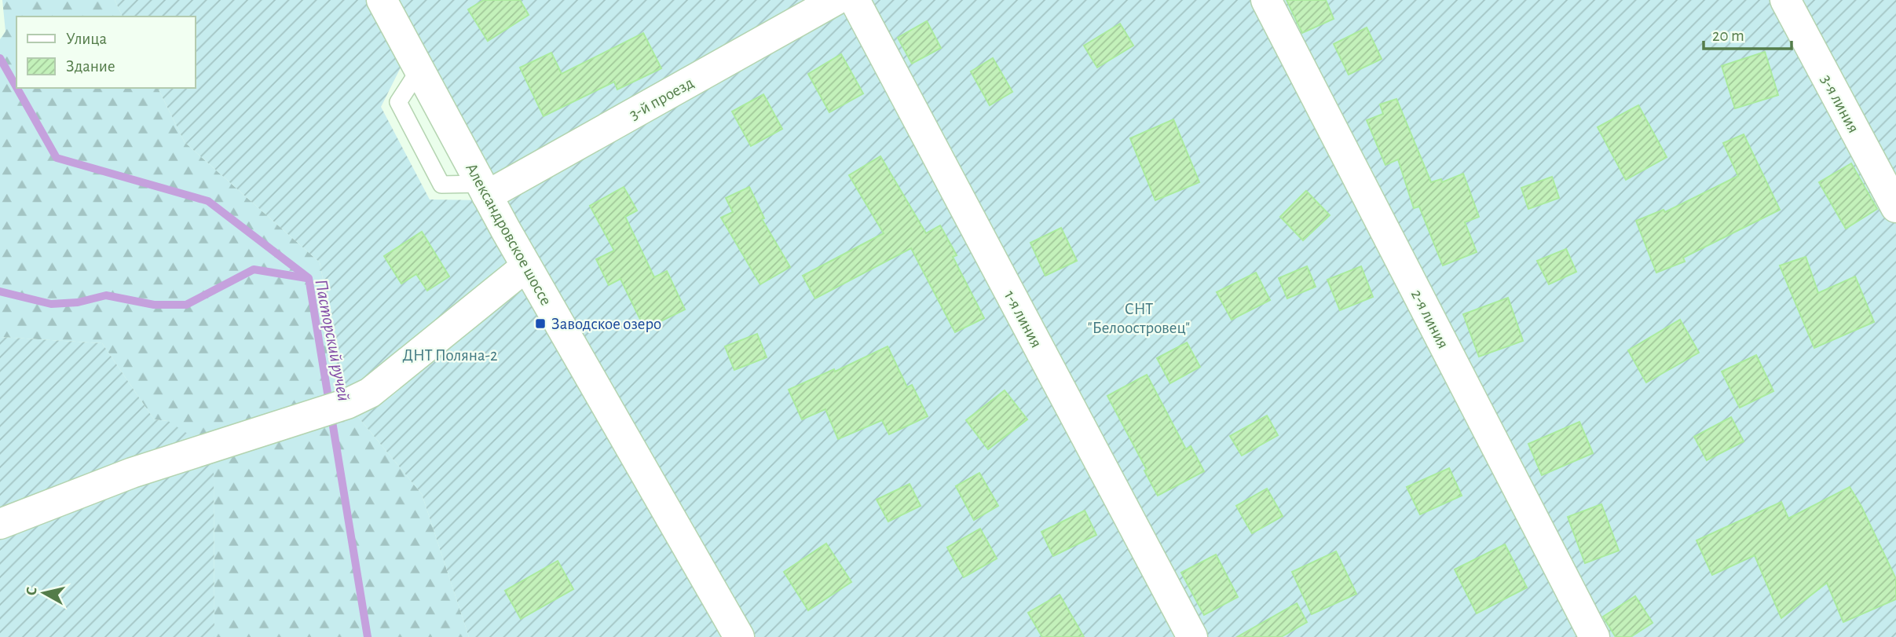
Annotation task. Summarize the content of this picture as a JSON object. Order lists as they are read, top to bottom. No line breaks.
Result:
{"streets":{"street":["3-й проезд","3-я линия","Александровское шоссе","1-я линия","2-я линия"]},"crossings":[["3-й проезд","Александровское шоссе"]],"water":["Пасторский ручей"],"parks":["СНТ \"Белоостровец\"","ДНТ Поляна-2"],"places":{"transit":["Заводское озеро"]},"legend":["Улица","Здание"],"scale_bar":"20 m","north":"left"}
